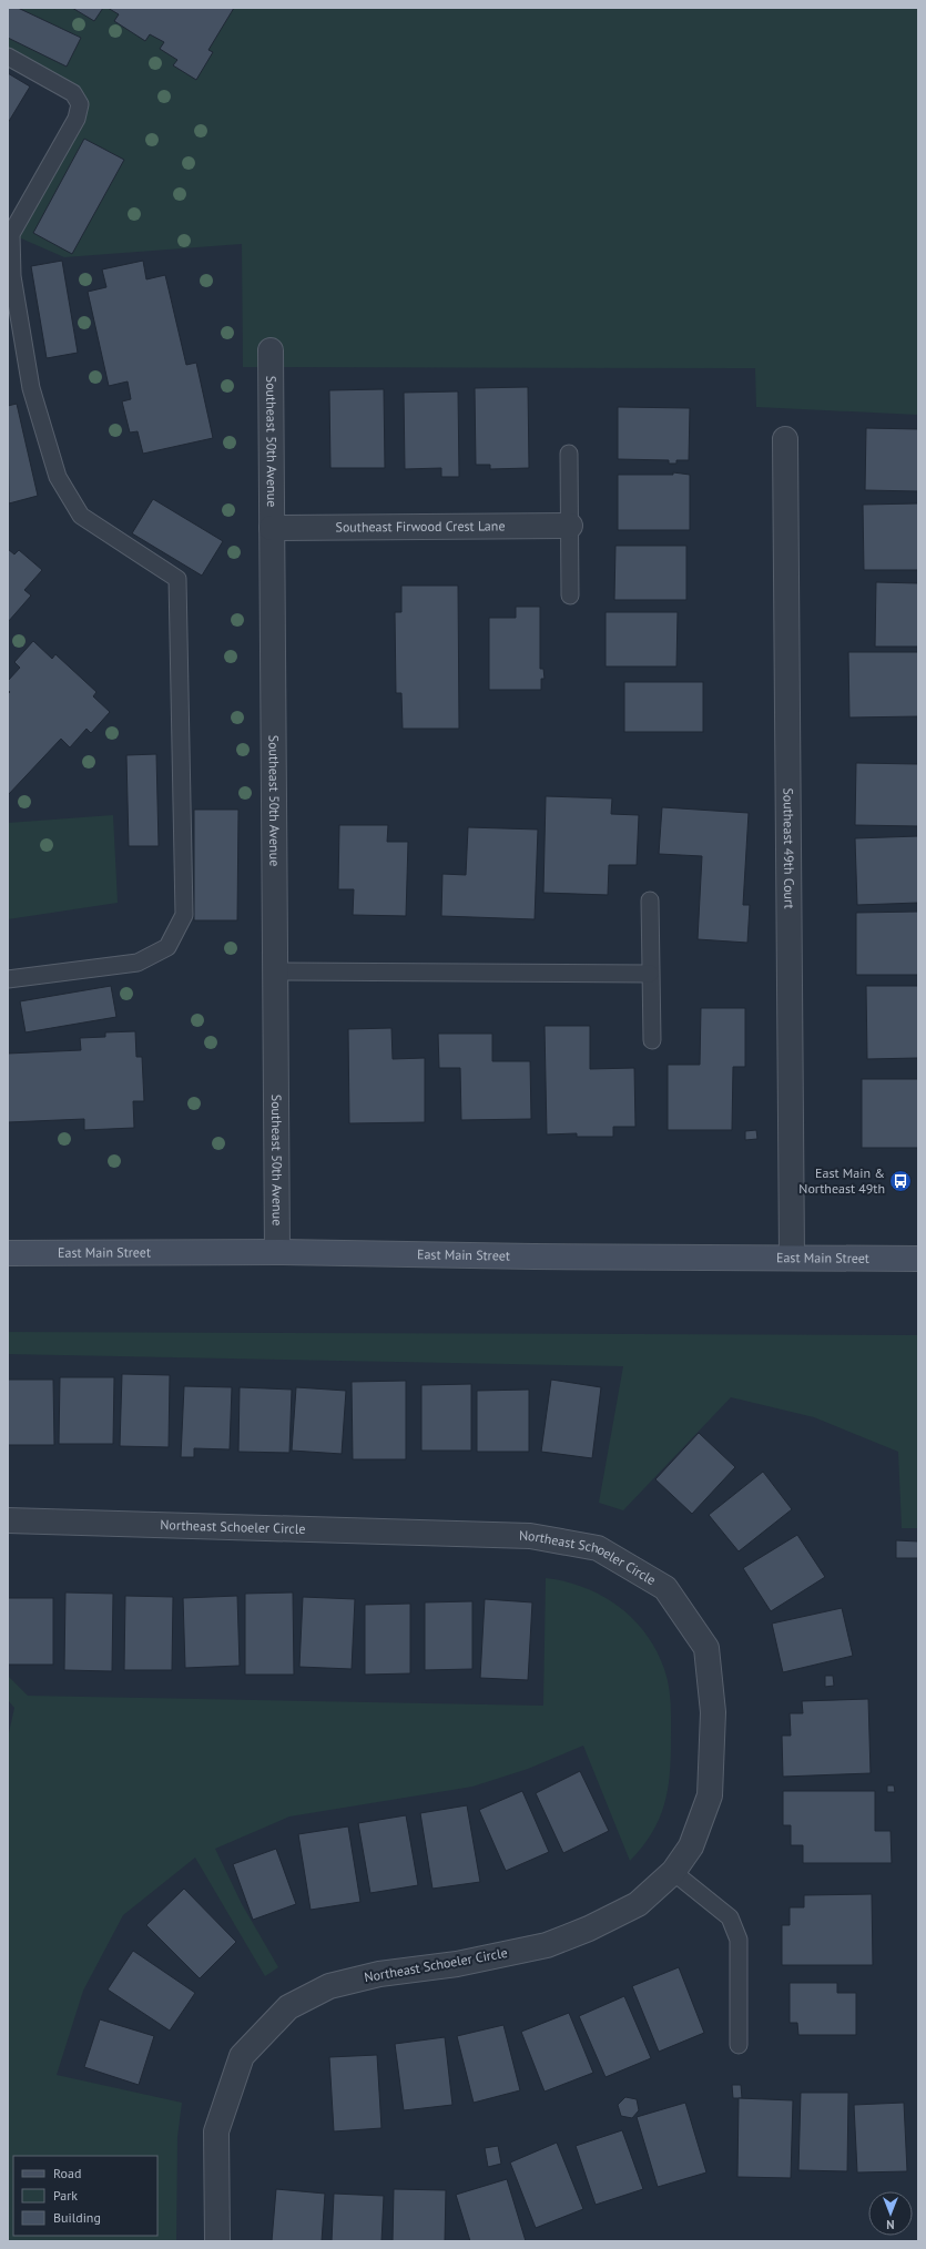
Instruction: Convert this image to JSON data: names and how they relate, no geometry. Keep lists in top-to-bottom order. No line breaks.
{"streets":{"main road":["East Main Street"],"street":["Southeast 50th Avenue","Southeast Firwood Crest Lane","Southeast 49th Court","Northeast Schoeler Circle"]},"crossings":[["Southeast 50th Avenue","Southeast Firwood Crest Lane"],["Southeast 50th Avenue","East Main Street"],["Southeast 49th Court","East Main Street"]],"places":{"bus stop":["East Main & Northeast 49th"]},"legend":["Road","Park","Building"],"north":"bottom"}
